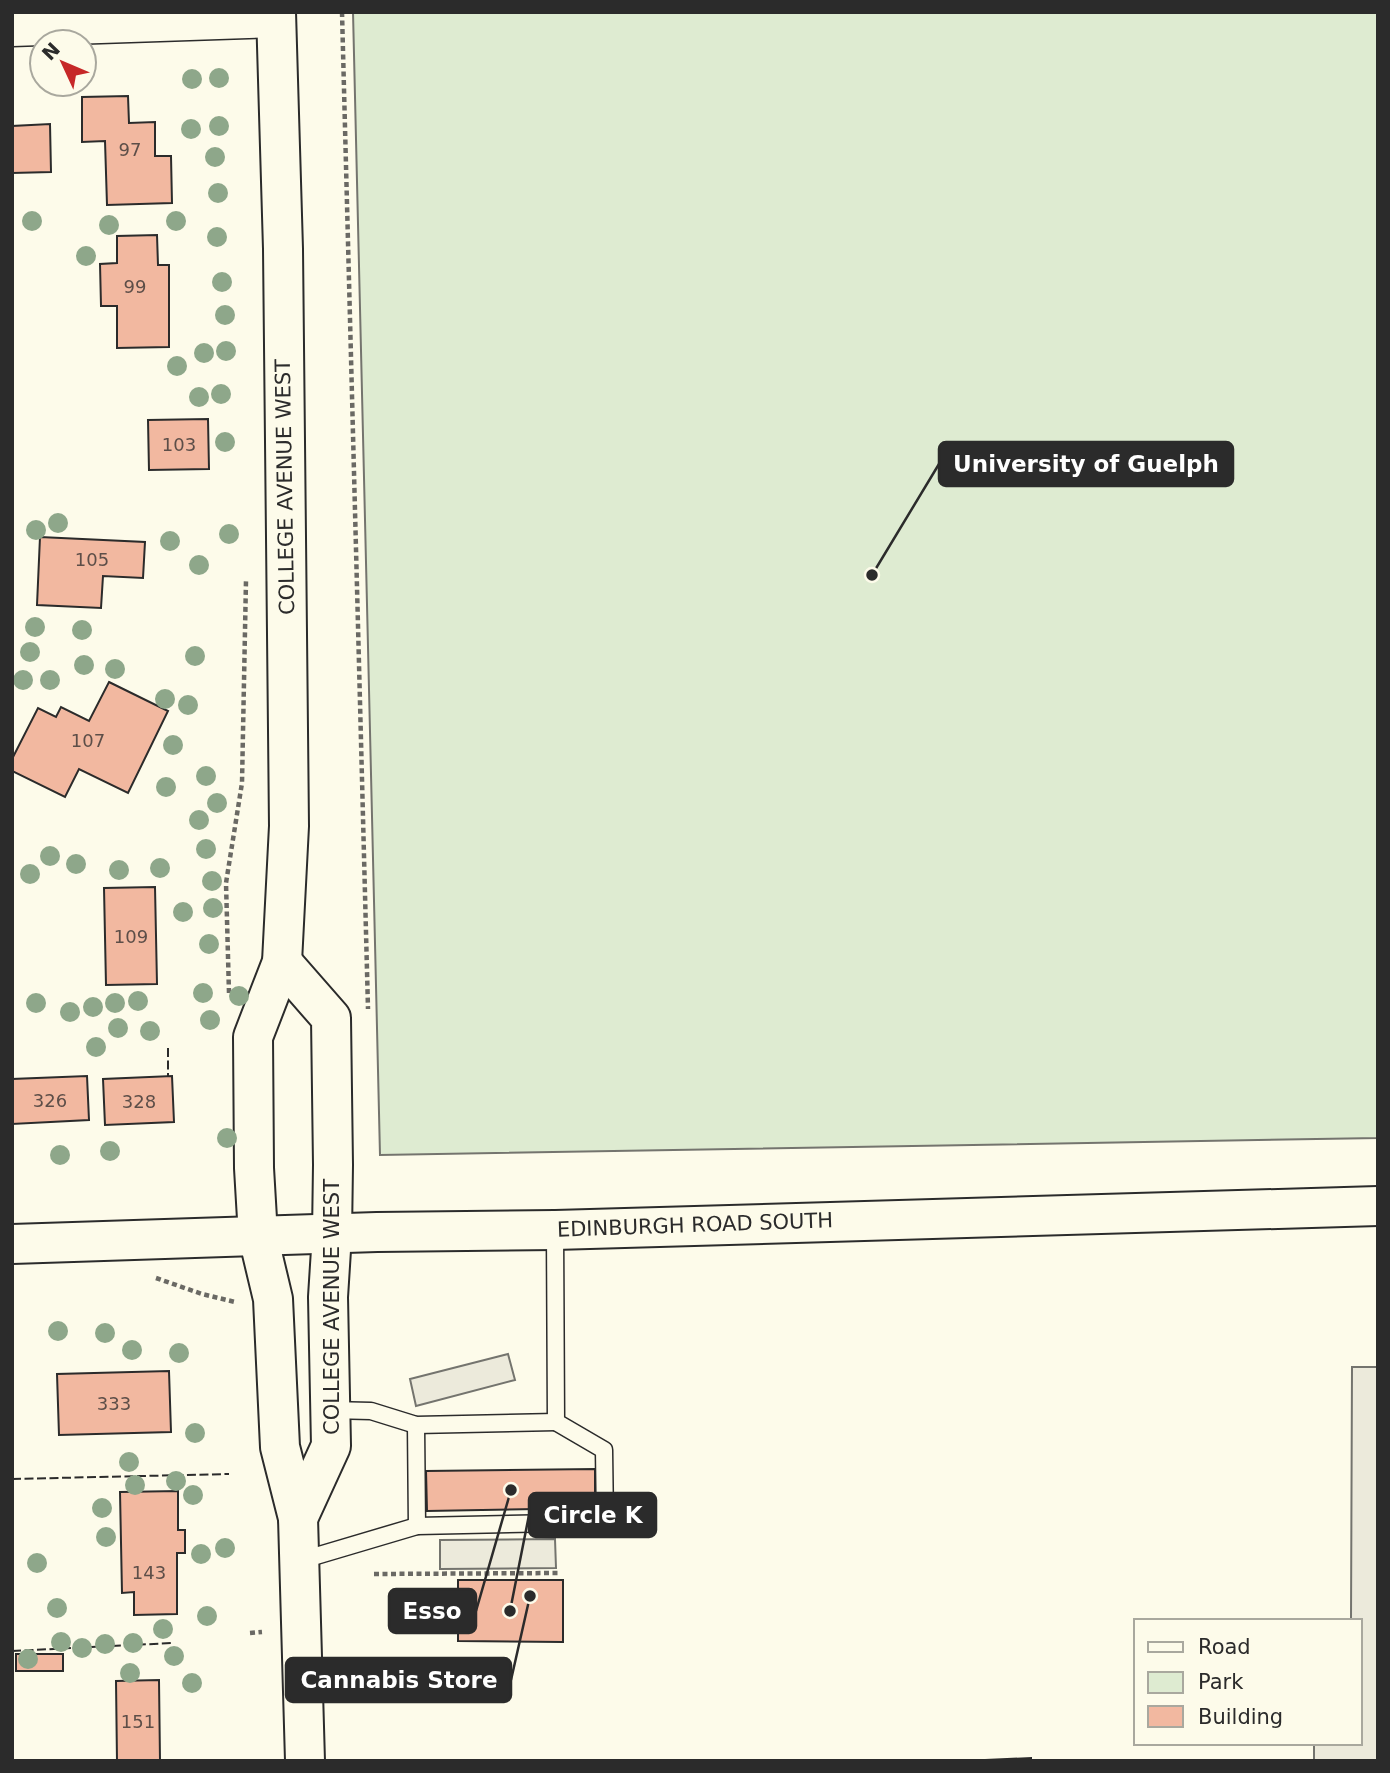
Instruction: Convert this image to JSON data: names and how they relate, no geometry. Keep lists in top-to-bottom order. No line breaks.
{"streets":{"main road":["COLLEGE AVENUE WEST","EDINBURGH ROAD SOUTH"]},"crossings":[["COLLEGE AVENUE WEST","EDINBURGH ROAD SOUTH"]],"places":["University of Guelph","Esso","Cannabis Store","Circle K"],"house_numbers":["97","99","103","105","107","109","326","328","333","143","151"],"legend":["Road","Park","Building"],"north":"top left"}
